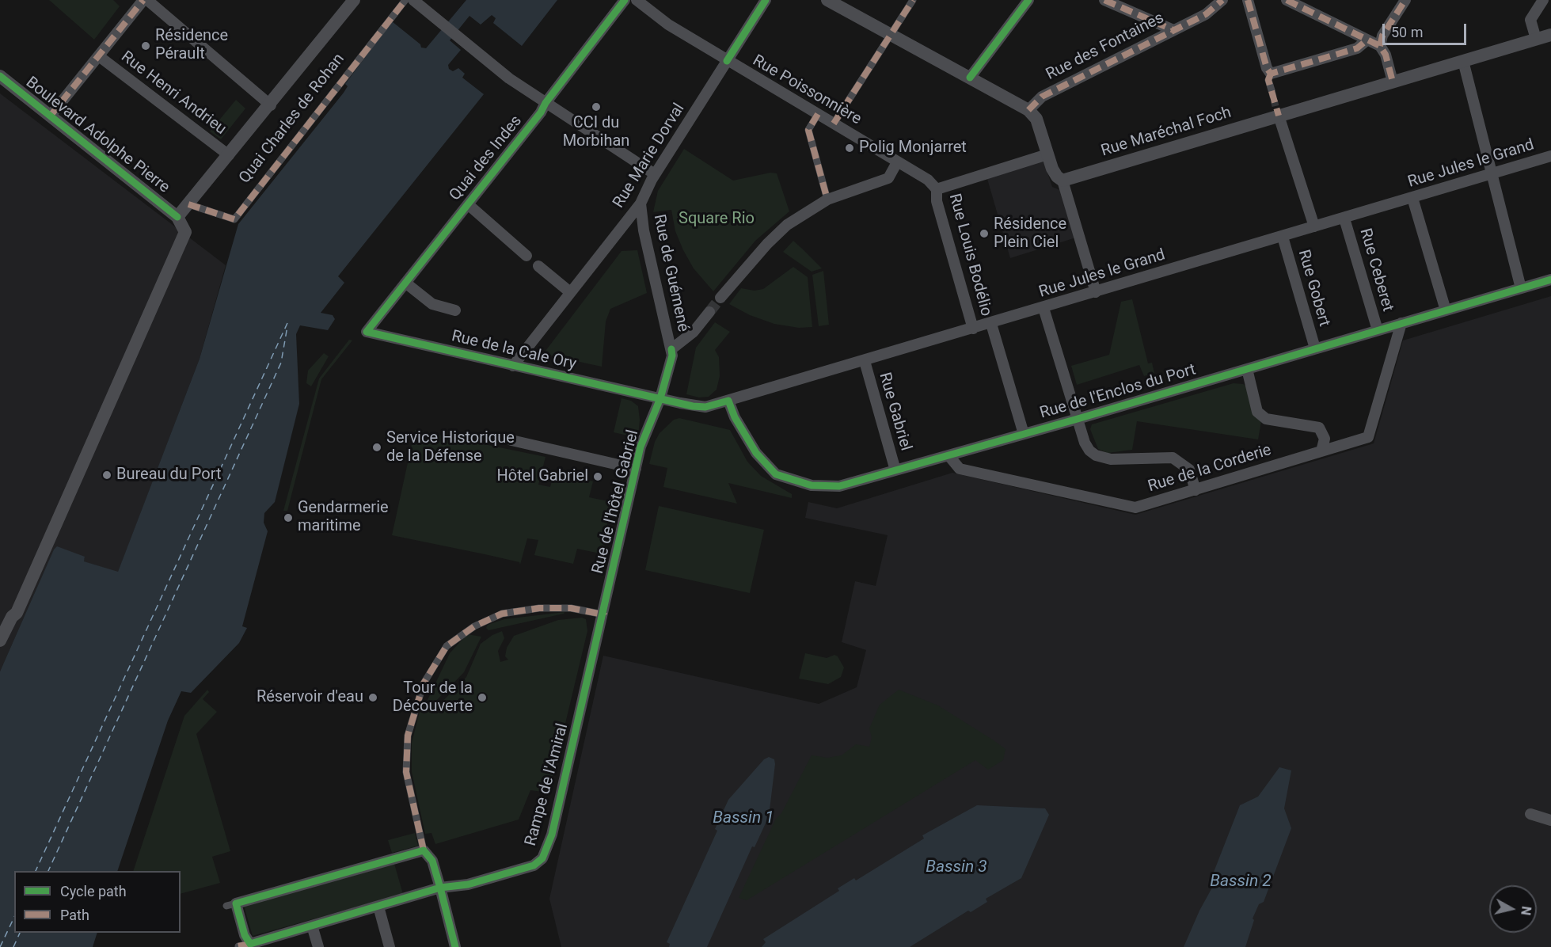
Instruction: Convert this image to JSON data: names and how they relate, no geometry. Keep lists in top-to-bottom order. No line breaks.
{"streets":{"street":["Rue des Fontaines","Rue Poissonnière","Rue Henri Andrieu","Quai Charles de Rohan","Rue Maréchal Foch","Boulevard Adolphe Pierre","Rue Marie Dorval","Quai des Indes","Rue Jules le Grand","Rue Louis Bodélio","Rue Ceberet","Rue de Guémené","Rue Gobert","Rue de la Cale Ory","Rue de l'Enclos du Port","Rue Gabriel","Rue de la Corderie","Rue de l'hôtel Gabriel","Rampe de l'Amiral"]},"crossings":[["Rue Poissonnière","Rue Marie Dorval"],["Rue Poissonnière","Rue Louis Bodélio"],["Rue Henri Andrieu","Quai Charles de Rohan"],["Quai Charles de Rohan","Boulevard Adolphe Pierre"],["Rue Marie Dorval","Rue de Guémené"],["Rue Marie Dorval","Rue de la Cale Ory"],["Quai des Indes","Rue de la Cale Ory"],["Rue Jules le Grand","Rue Louis Bodélio"],["Rue Jules le Grand","Rue Ceberet"],["Rue Jules le Grand","Rue Gobert"],["Rue Jules le Grand","Rue de la Cale Ory"],["Rue Jules le Grand","Rue de l'Enclos du Port"],["Rue Jules le Grand","Rue Gabriel"],["Rue Jules le Grand","Rue de l'hôtel Gabriel"],["Rue Ceberet","Rue de l'Enclos du Port"],["Rue de Guémené","Rue de l'hôtel Gabriel"],["Rue Gobert","Rue de l'Enclos du Port"],["Rue de la Cale Ory","Rue de l'hôtel Gabriel"],["Rue de l'Enclos du Port","Rue Gabriel"],["Rue de l'Enclos du Port","Rue de la Corderie"],["Rue de l'hôtel Gabriel","Rampe de l'Amiral"]],"water":["Bassin 1","Bassin 3","Bassin 2"],"parks":["Square Rio"],"places":["Résidence Pérault","CCI du Morbihan","Polig Monjarret","Résidence Plein Ciel","Service Historique de la Défense","Bureau du Port","Hôtel Gabriel","Gendarmerie maritime","Réservoir d'eau","Tour de la Découverte"],"legend":["Cycle path","Path"],"scale_bar":"50 m","north":"right"}
